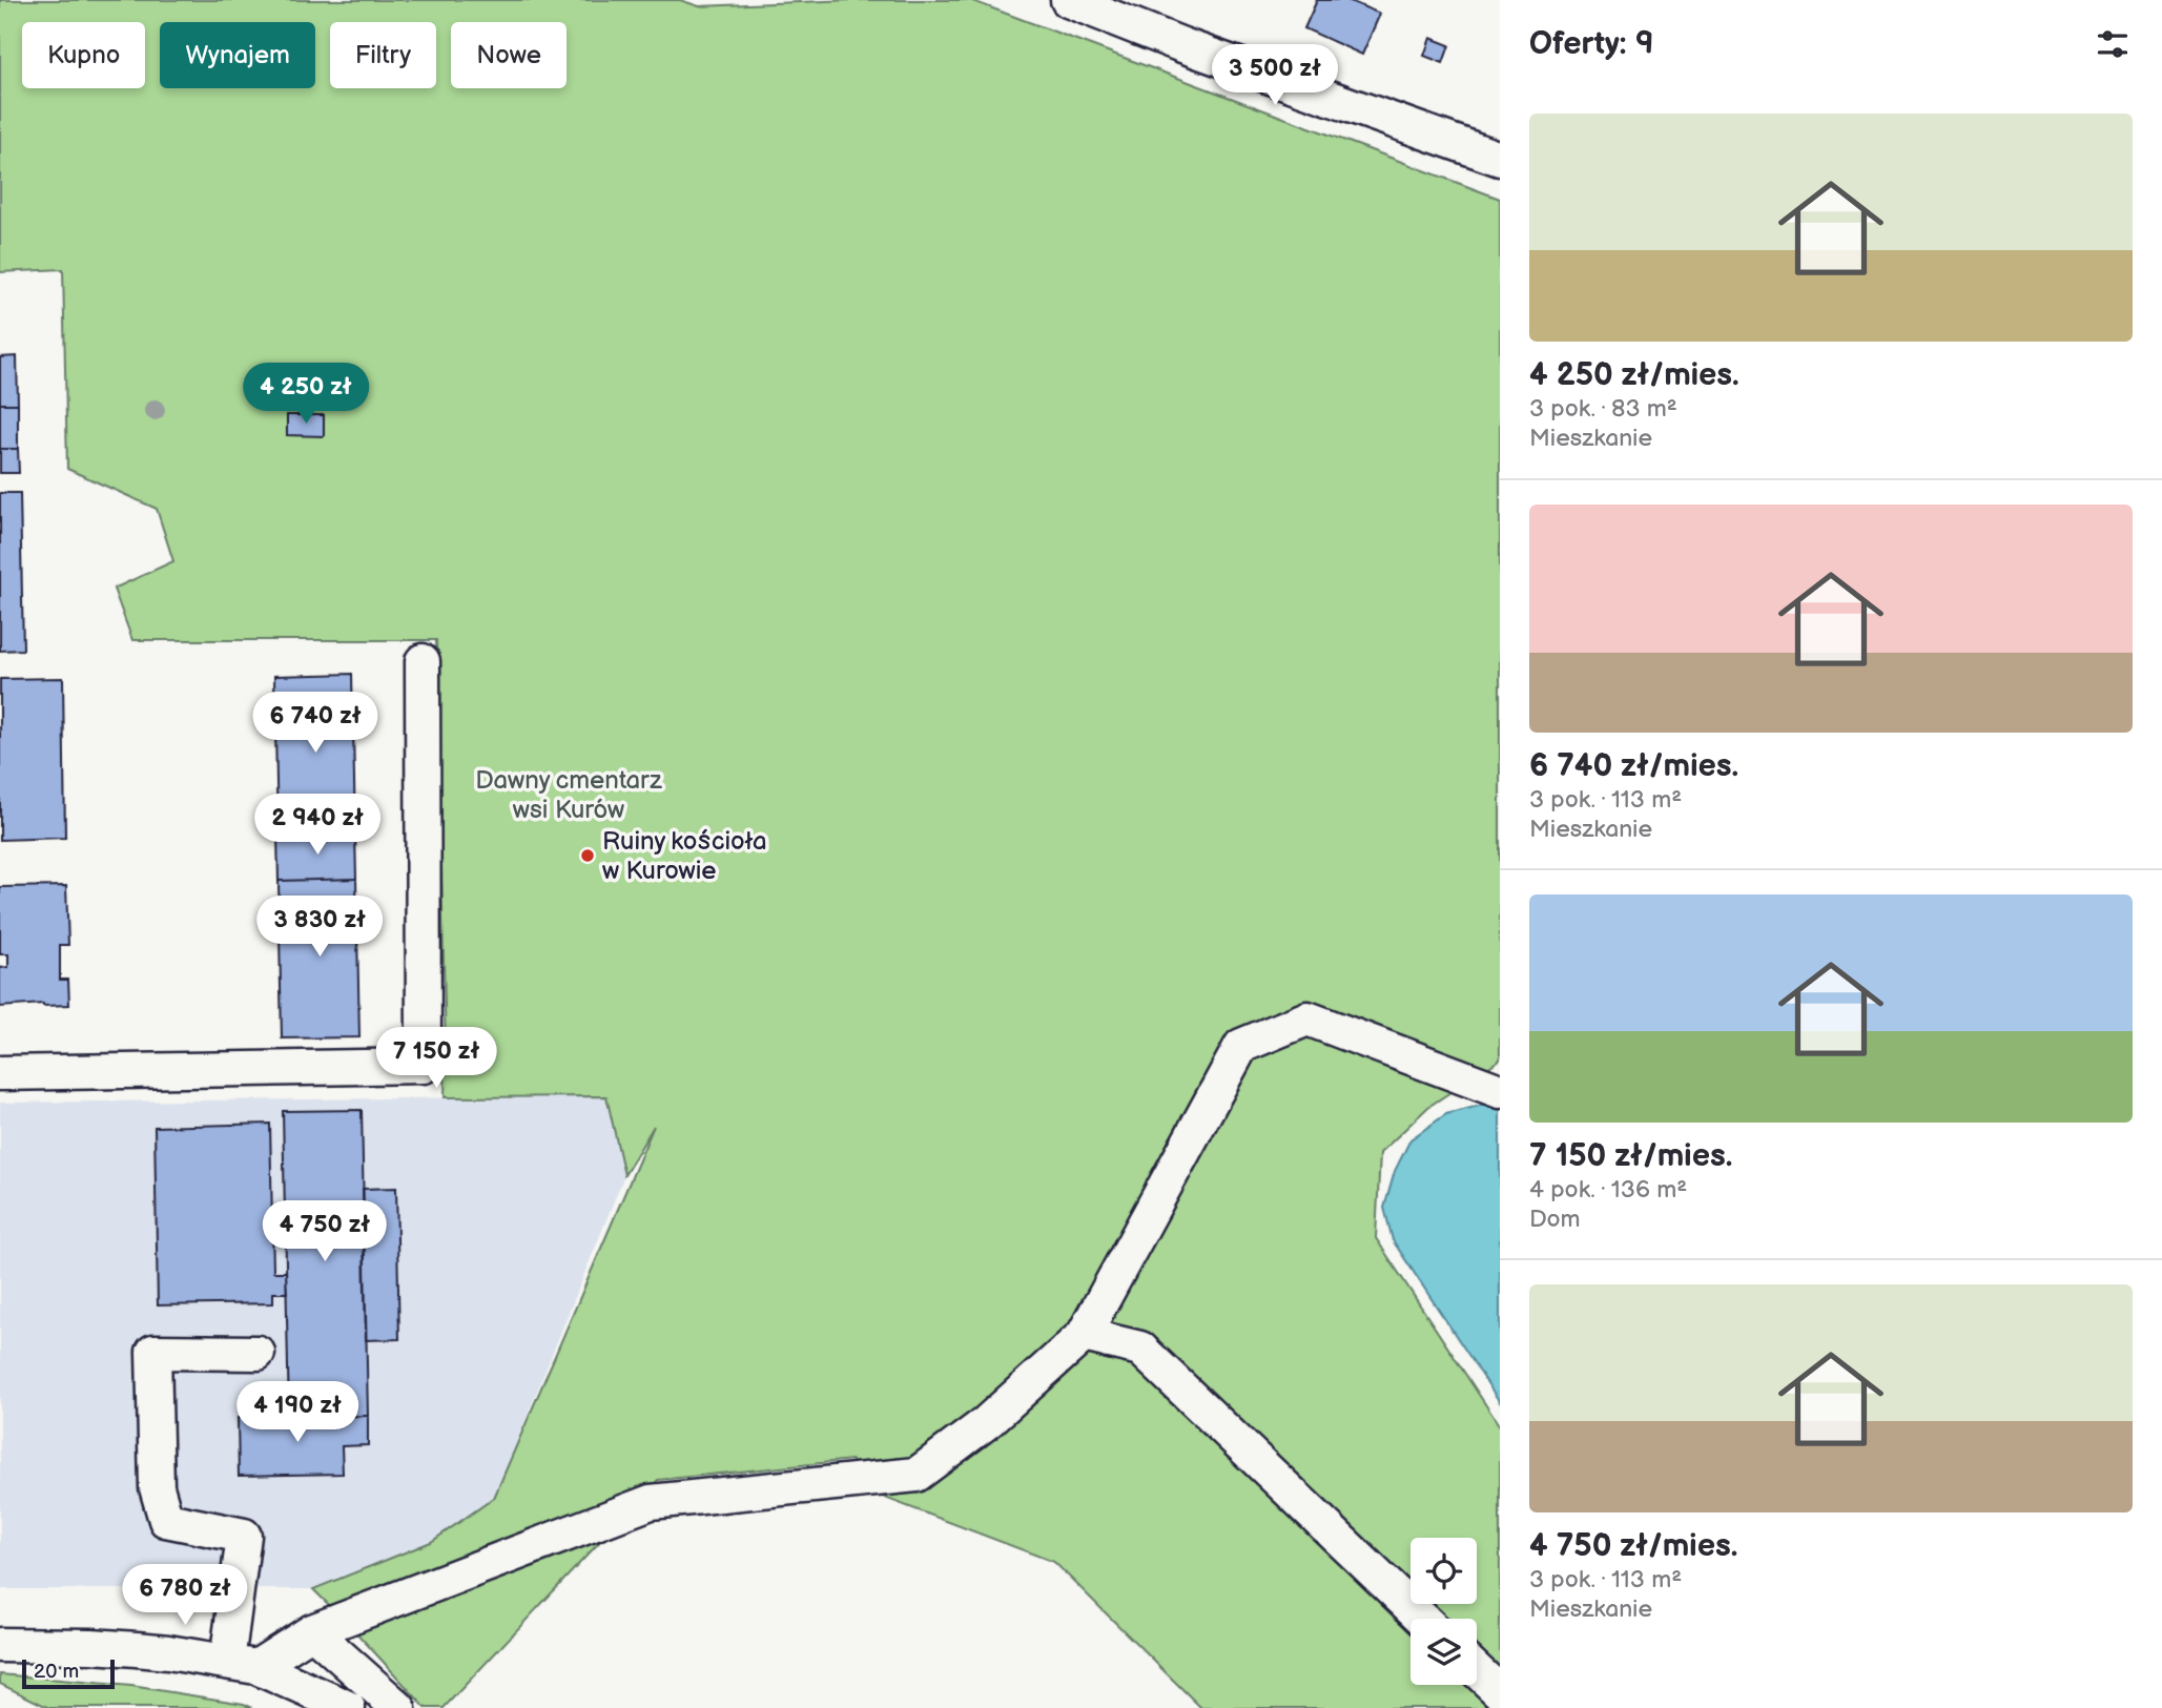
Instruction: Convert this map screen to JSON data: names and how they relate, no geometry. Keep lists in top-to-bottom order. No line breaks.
{"parks":["Dawny cmentarz wsi Kurów"],"places":["Ruiny kościoła w Kurowie"],"scale_bar":"20 m","page":{"heading":"Oferty: 9","chip":["Kupno","Wynajem","Filtry","Nowe"],"price":["3 500 zł","4 250 zł","6 740 zł","2 940 zł","3 830 zł","7 150 zł","4 750 zł","4 190 zł","6 780 zł"],"list":[{"name":"4 250 zł/mies.","note":"3 pok. · 83 m² · Mieszkanie"},{"name":"6 740 zł/mies.","note":"3 pok. · 113 m² · Mieszkanie"},{"name":"7 150 zł/mies.","note":"4 pok. · 136 m² · Dom"},{"name":"4 750 zł/mies.","note":"3 pok. · 113 m² · Mieszkanie"}],"scale":"20 m"}}
